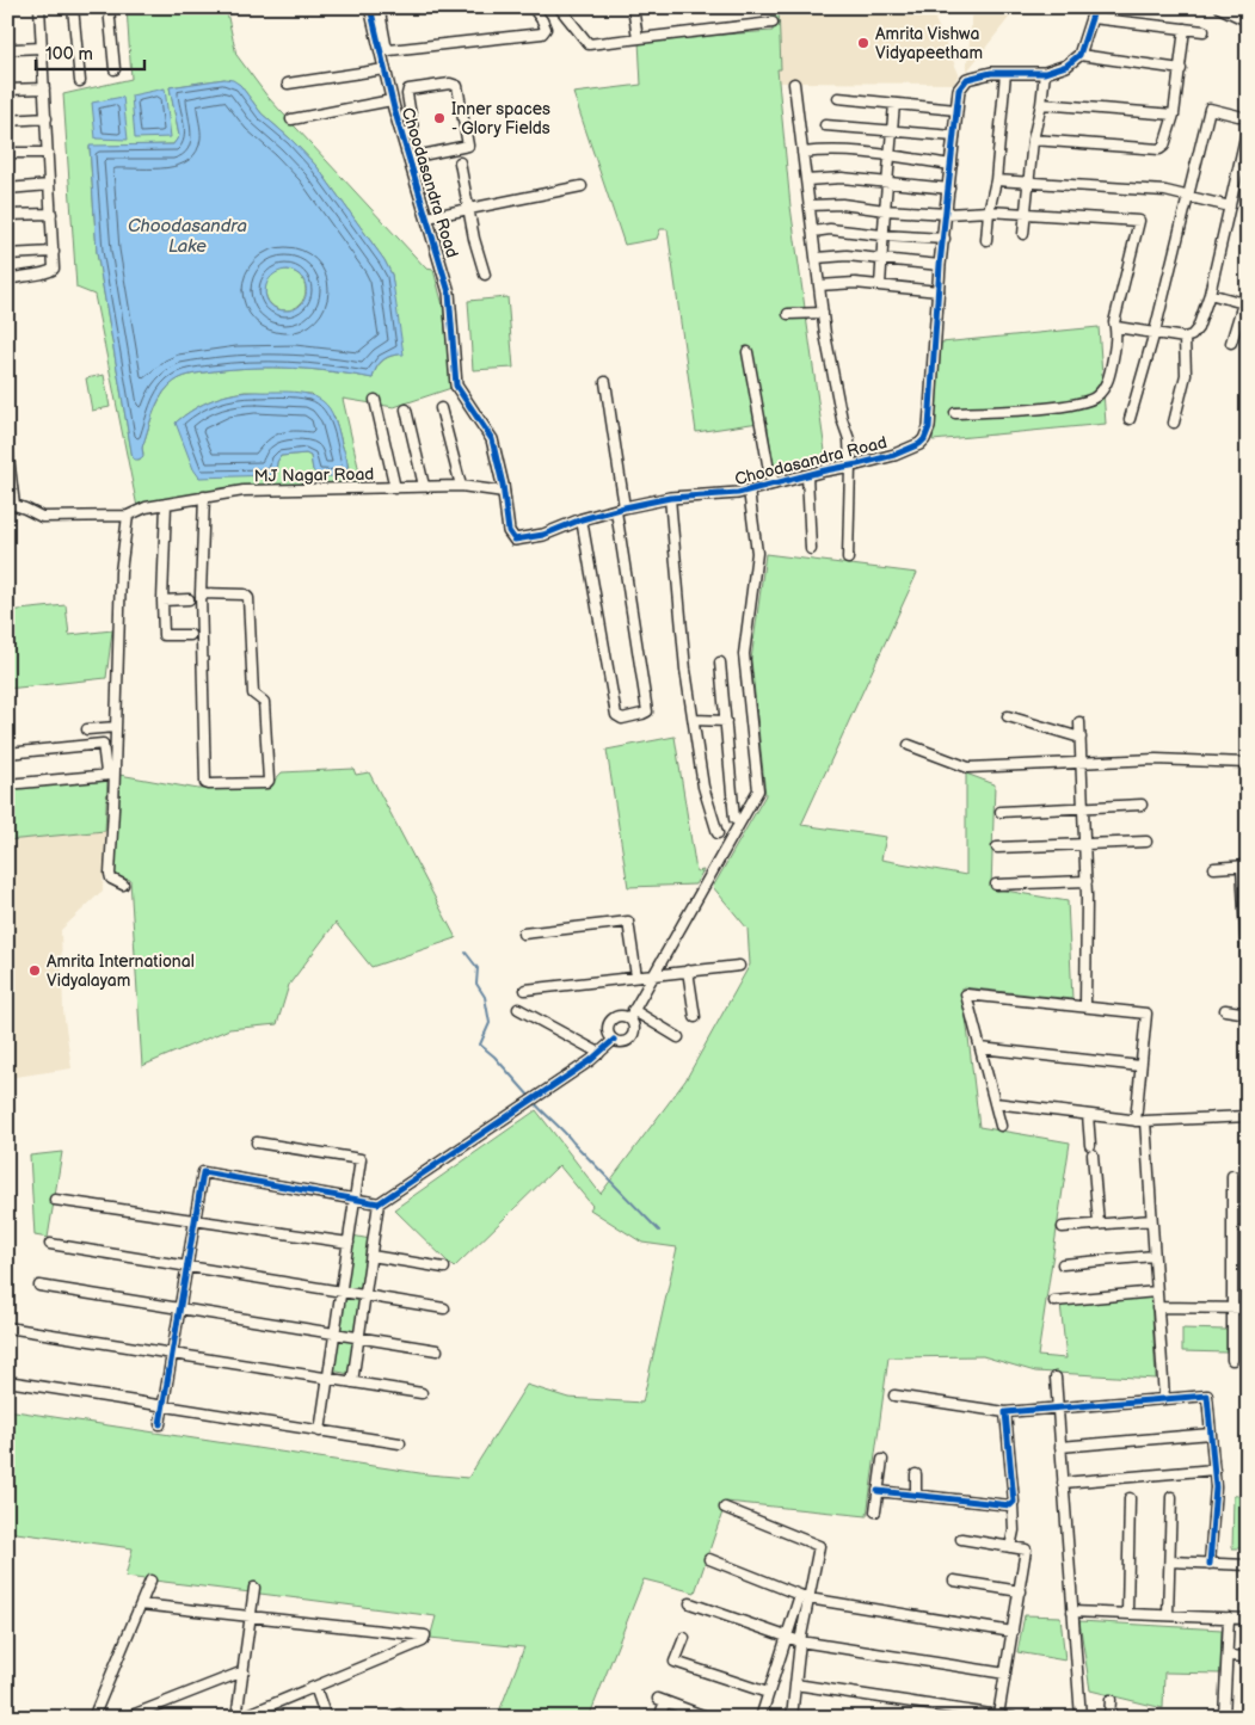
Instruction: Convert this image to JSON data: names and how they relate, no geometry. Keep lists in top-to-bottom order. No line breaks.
{"streets":{"street":["Choodasandra Road","MJ Nagar Road"]},"crossings":[["Choodasandra Road","MJ Nagar Road"]],"water":["Choodasandra Lake"],"places":["Amrita Vishwa Vidyapeetham","Inner spaces - Glory Fields","Amrita International Vidyalayam"],"scale_bar":"100 m"}
